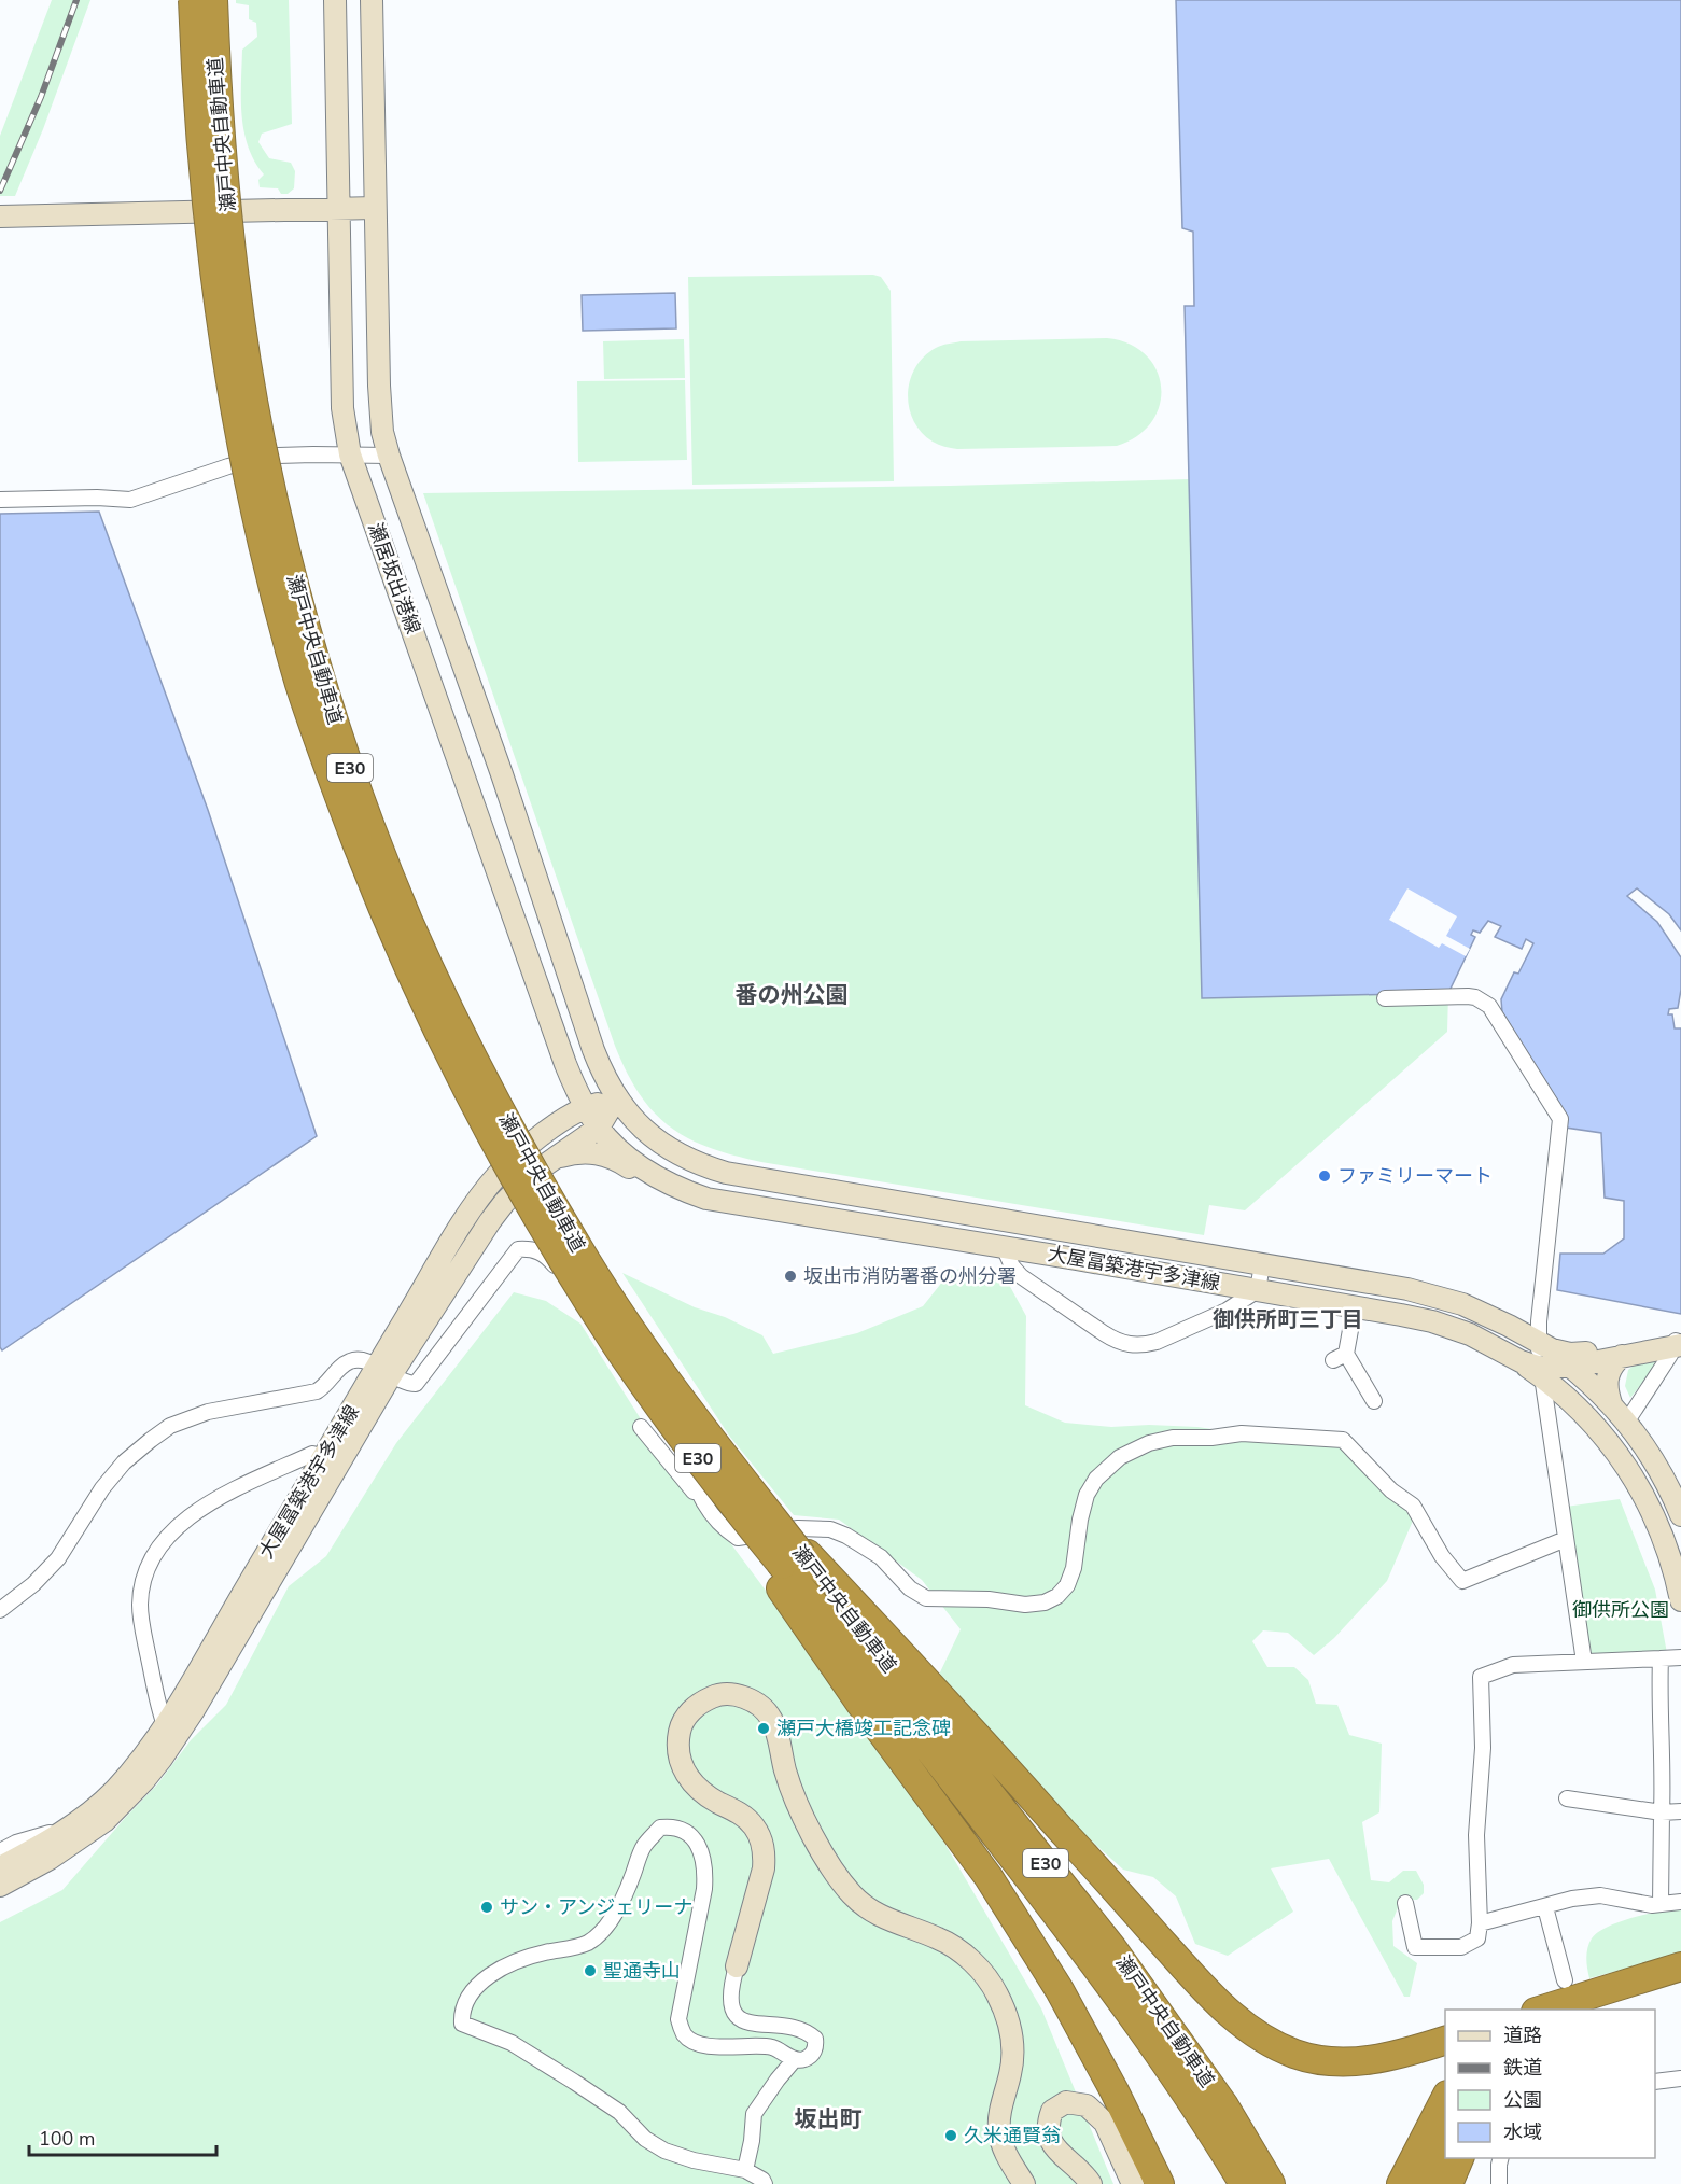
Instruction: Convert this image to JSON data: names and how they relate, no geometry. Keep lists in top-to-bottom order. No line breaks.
{"streets":{"highway":["瀬戸中央自動車道","E30"],"main road":["瀬居坂出港線","大屋冨築港宇多津線"]},"crossings":[["瀬居坂出港線","大屋冨築港宇多津線"]],"districts":["番の州公園","御供所町三丁目","坂出町"],"parks":["御供所公園"],"places":["ファミリーマート","坂出市消防署番の州分署","瀬戸大橋竣工記念碑","サン・アンジェリーナ","聖通寺山","久米通賢翁"],"legend":["道路","鉄道","公園","水域"],"scale_bar":"100 m"}
